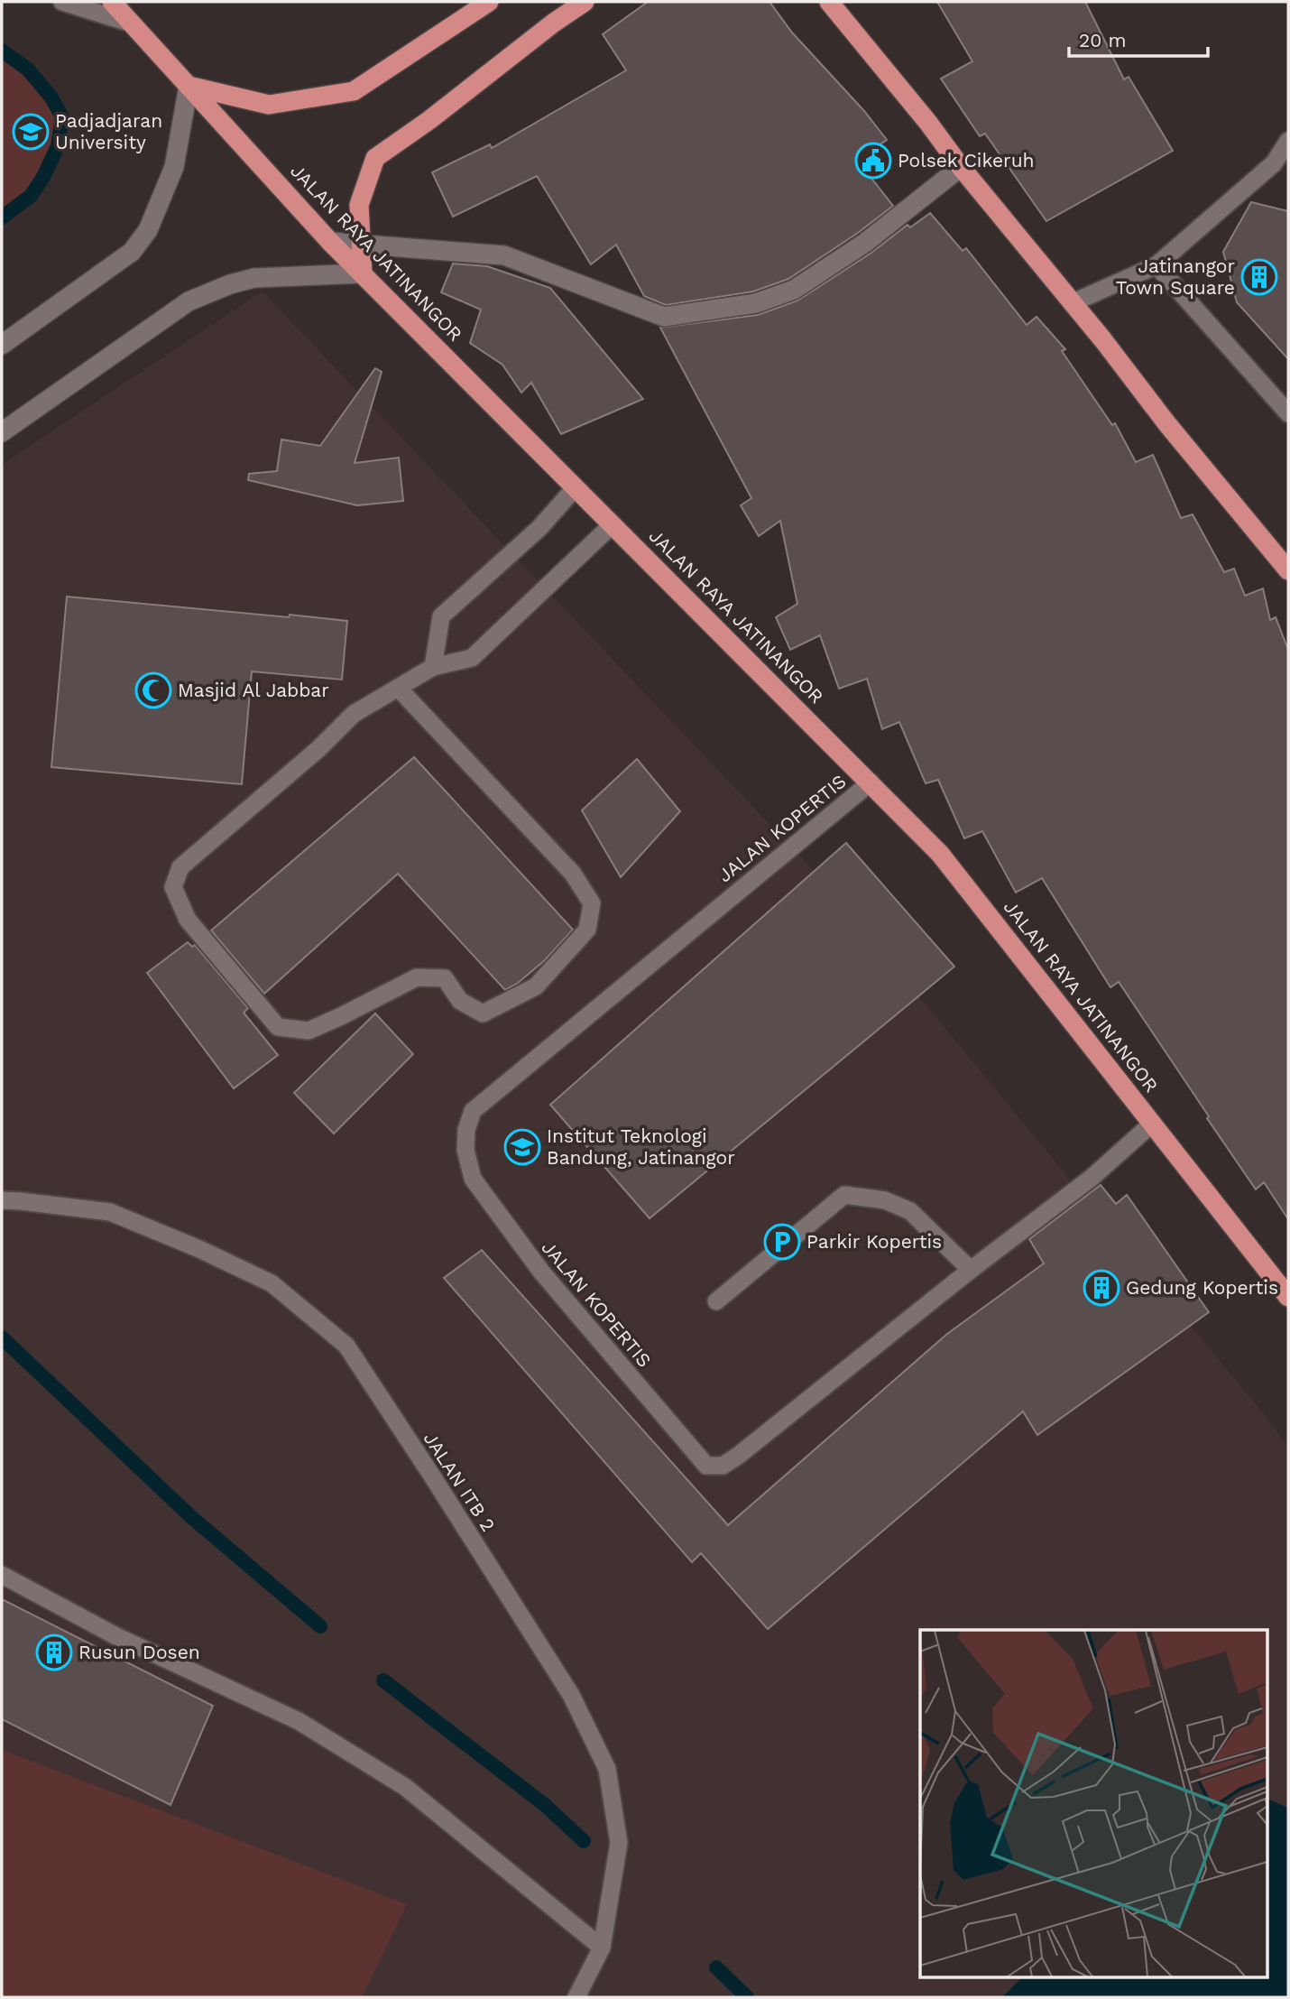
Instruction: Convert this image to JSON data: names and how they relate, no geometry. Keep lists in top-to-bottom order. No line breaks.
{"streets":{"highway":["JALAN RAYA JATINANGOR"],"lane":["JALAN KOPERTIS","JALAN ITB 2"]},"crossings":[["JALAN RAYA JATINANGOR","JALAN KOPERTIS"]],"places":{"school or university":["Padjadjaran University","Institut Teknologi Bandung, Jatinangor"],"public building":["Polsek Cikeruh"],"building":["Jatinangor Town Square","Gedung Kopertis","Rusun Dosen"],"mosque":["Masjid Al Jabbar"],"parking":["Parkir Kopertis"]},"scale_bar":"20 m"}
